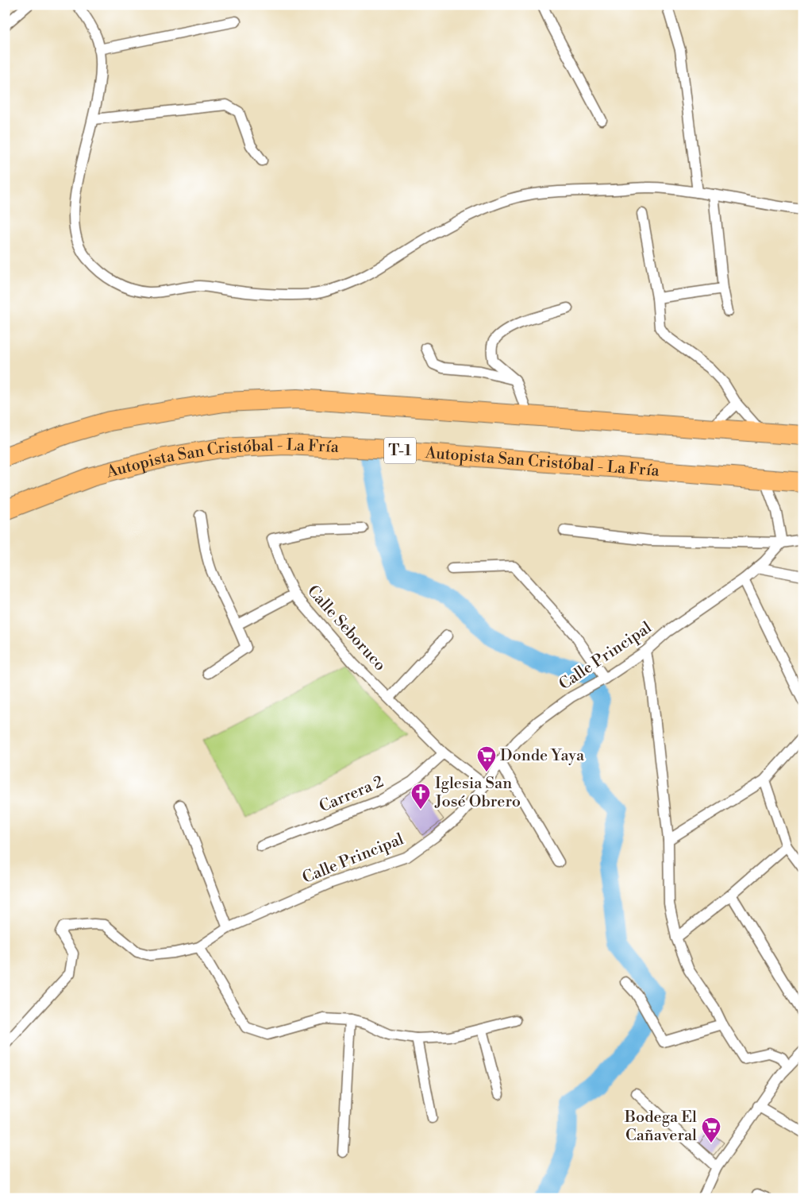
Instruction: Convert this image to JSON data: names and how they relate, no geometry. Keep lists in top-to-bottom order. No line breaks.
{"streets":{"highway":["T-1","Autopista San Cristóbal - La Fría"],"street":["Calle Seboruco","Calle Principal","Carrera 2"]},"crossings":[["Calle Seboruco","Calle Principal"],["Calle Seboruco","Carrera 2"]],"places":{"supermarket":["Donde Yaya","Bodega El Cañaveral"],"church":["Iglesia San José Obrero"]}}
